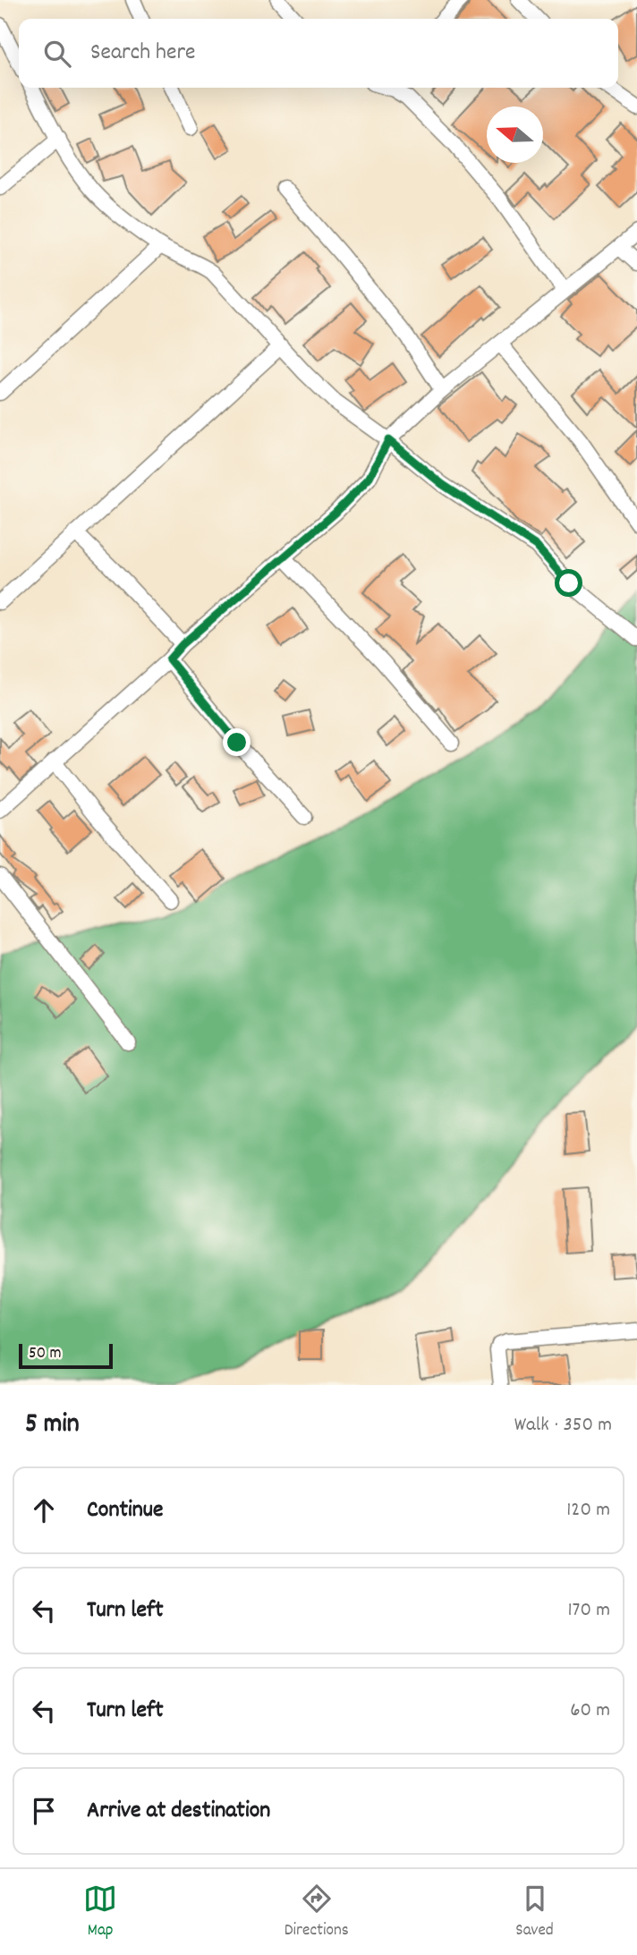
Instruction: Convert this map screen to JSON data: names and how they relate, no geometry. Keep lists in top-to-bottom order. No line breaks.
{"scale_bar":"50 m","north":"left","page":{"search":"Search here","scale":"50 m","heading":["5 min","Walk · 350 m"],"list":[["Continue","120 m"],["Turn left","170 m"],["Turn left","60 m"],"Arrive at destination"],"nav":["Map","Directions","Saved"]}}
